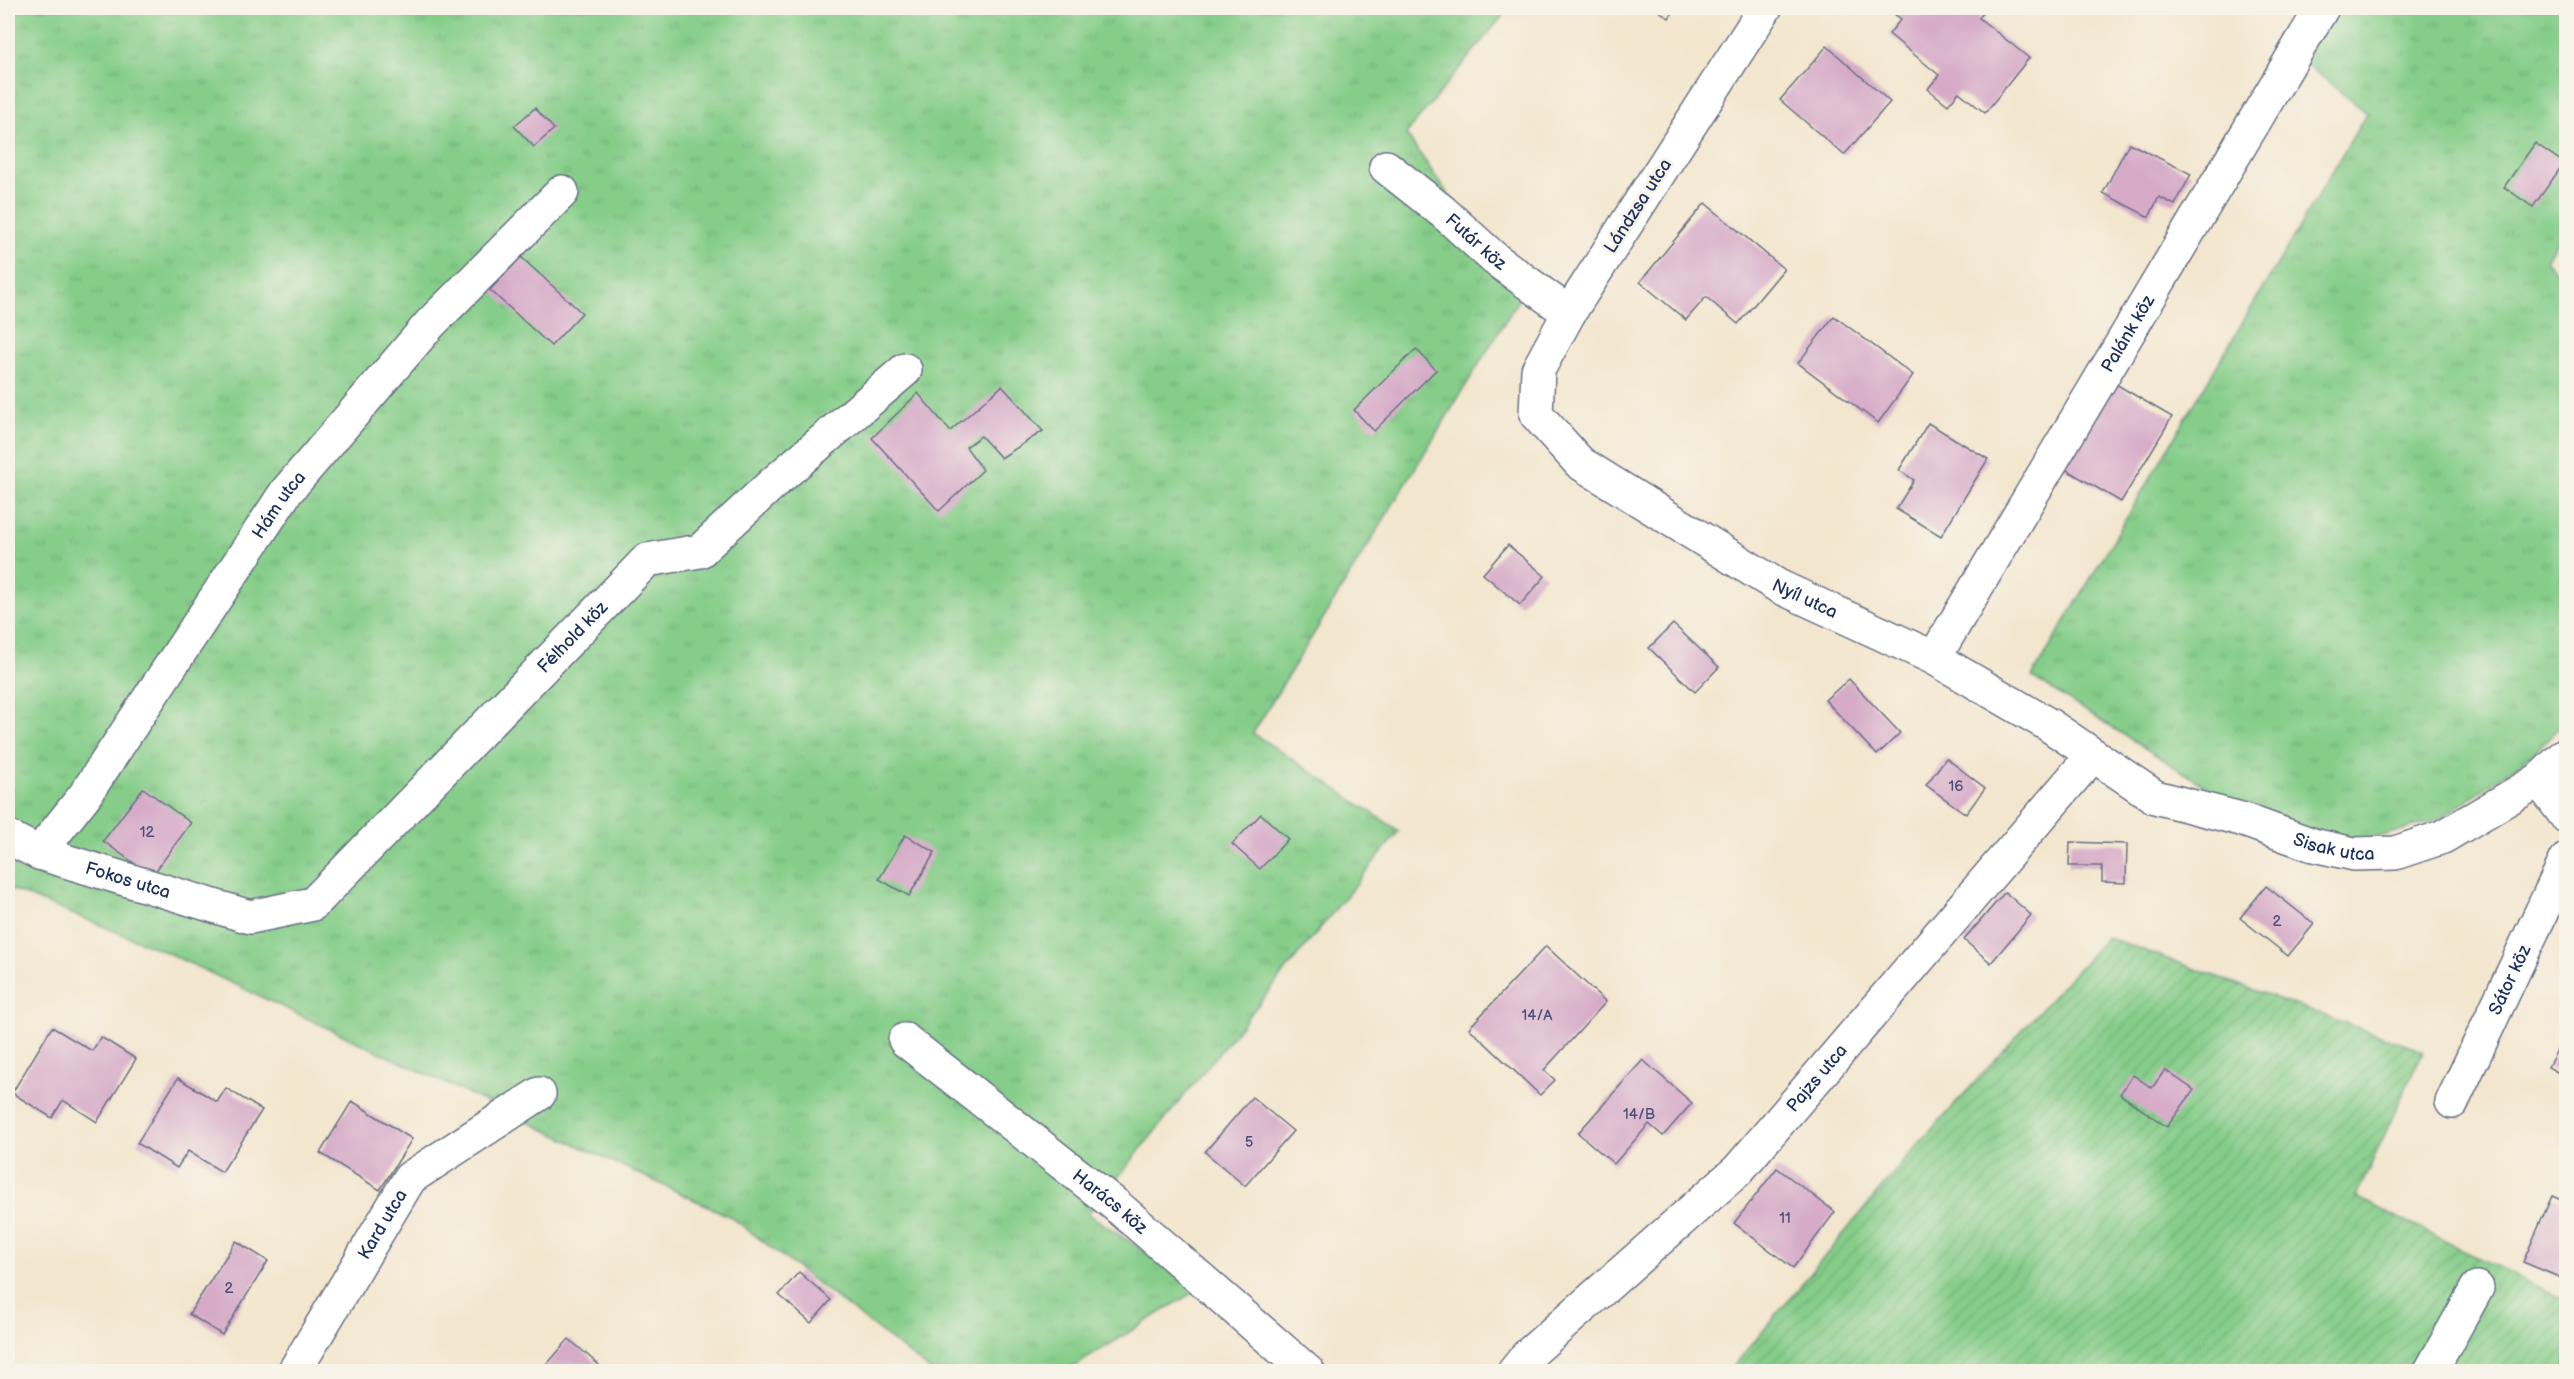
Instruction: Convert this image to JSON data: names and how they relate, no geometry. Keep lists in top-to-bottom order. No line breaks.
{"streets":{"street":["Lándzsa utca","Futár köz","Palánk köz","Hám utca","Nyíl utca","Félhold köz","Sisak utca","Fokos utca","Sátor köz","Pajzs utca","Harács köz","Kard utca"]},"crossings":[["Lándzsa utca","Futár köz"],["Lándzsa utca","Nyíl utca"],["Palánk köz","Nyíl utca"],["Hám utca","Fokos utca"],["Nyíl utca","Sisak utca"],["Nyíl utca","Pajzs utca"],["Félhold köz","Fokos utca"],["Sisak utca","Pajzs utca"]],"house_numbers":["16","12","2","14/A","14/B","5","11","2"]}
